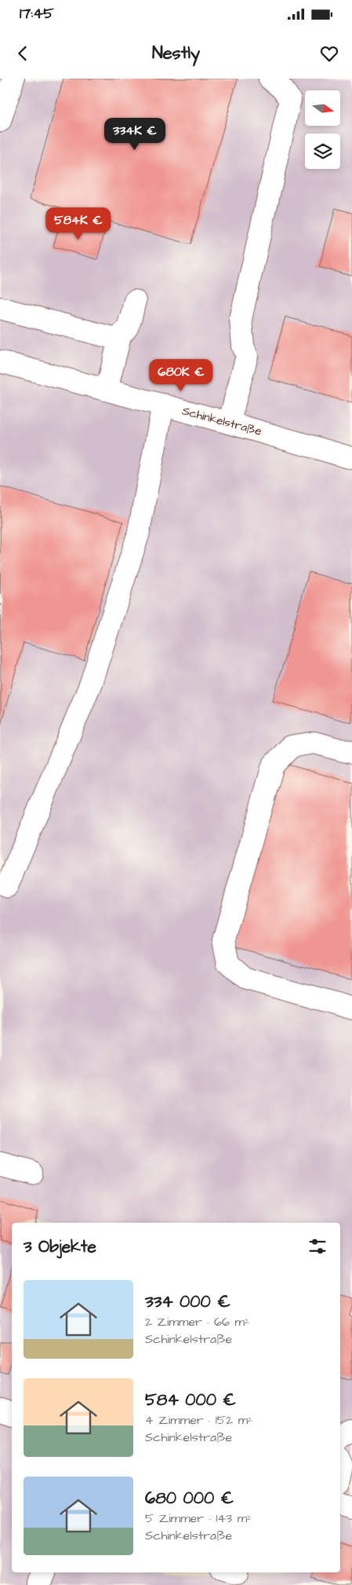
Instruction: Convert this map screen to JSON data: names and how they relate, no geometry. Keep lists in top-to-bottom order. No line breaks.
{"streets":{"street":["Schinkelstraße"]},"north":"right","page":{"status":"17:45","header":"Nestly","price":["334K €","584K €","680K €"],"heading":"3 Objekte","list":[{"name":"334 000 €","note":"2 Zimmer · 66 m² · Schinkelstraße"},{"name":"584 000 €","note":"4 Zimmer · 152 m² · Schinkelstraße"},{"name":"680 000 €","note":"5 Zimmer · 143 m² · Schinkelstraße"}]}}
